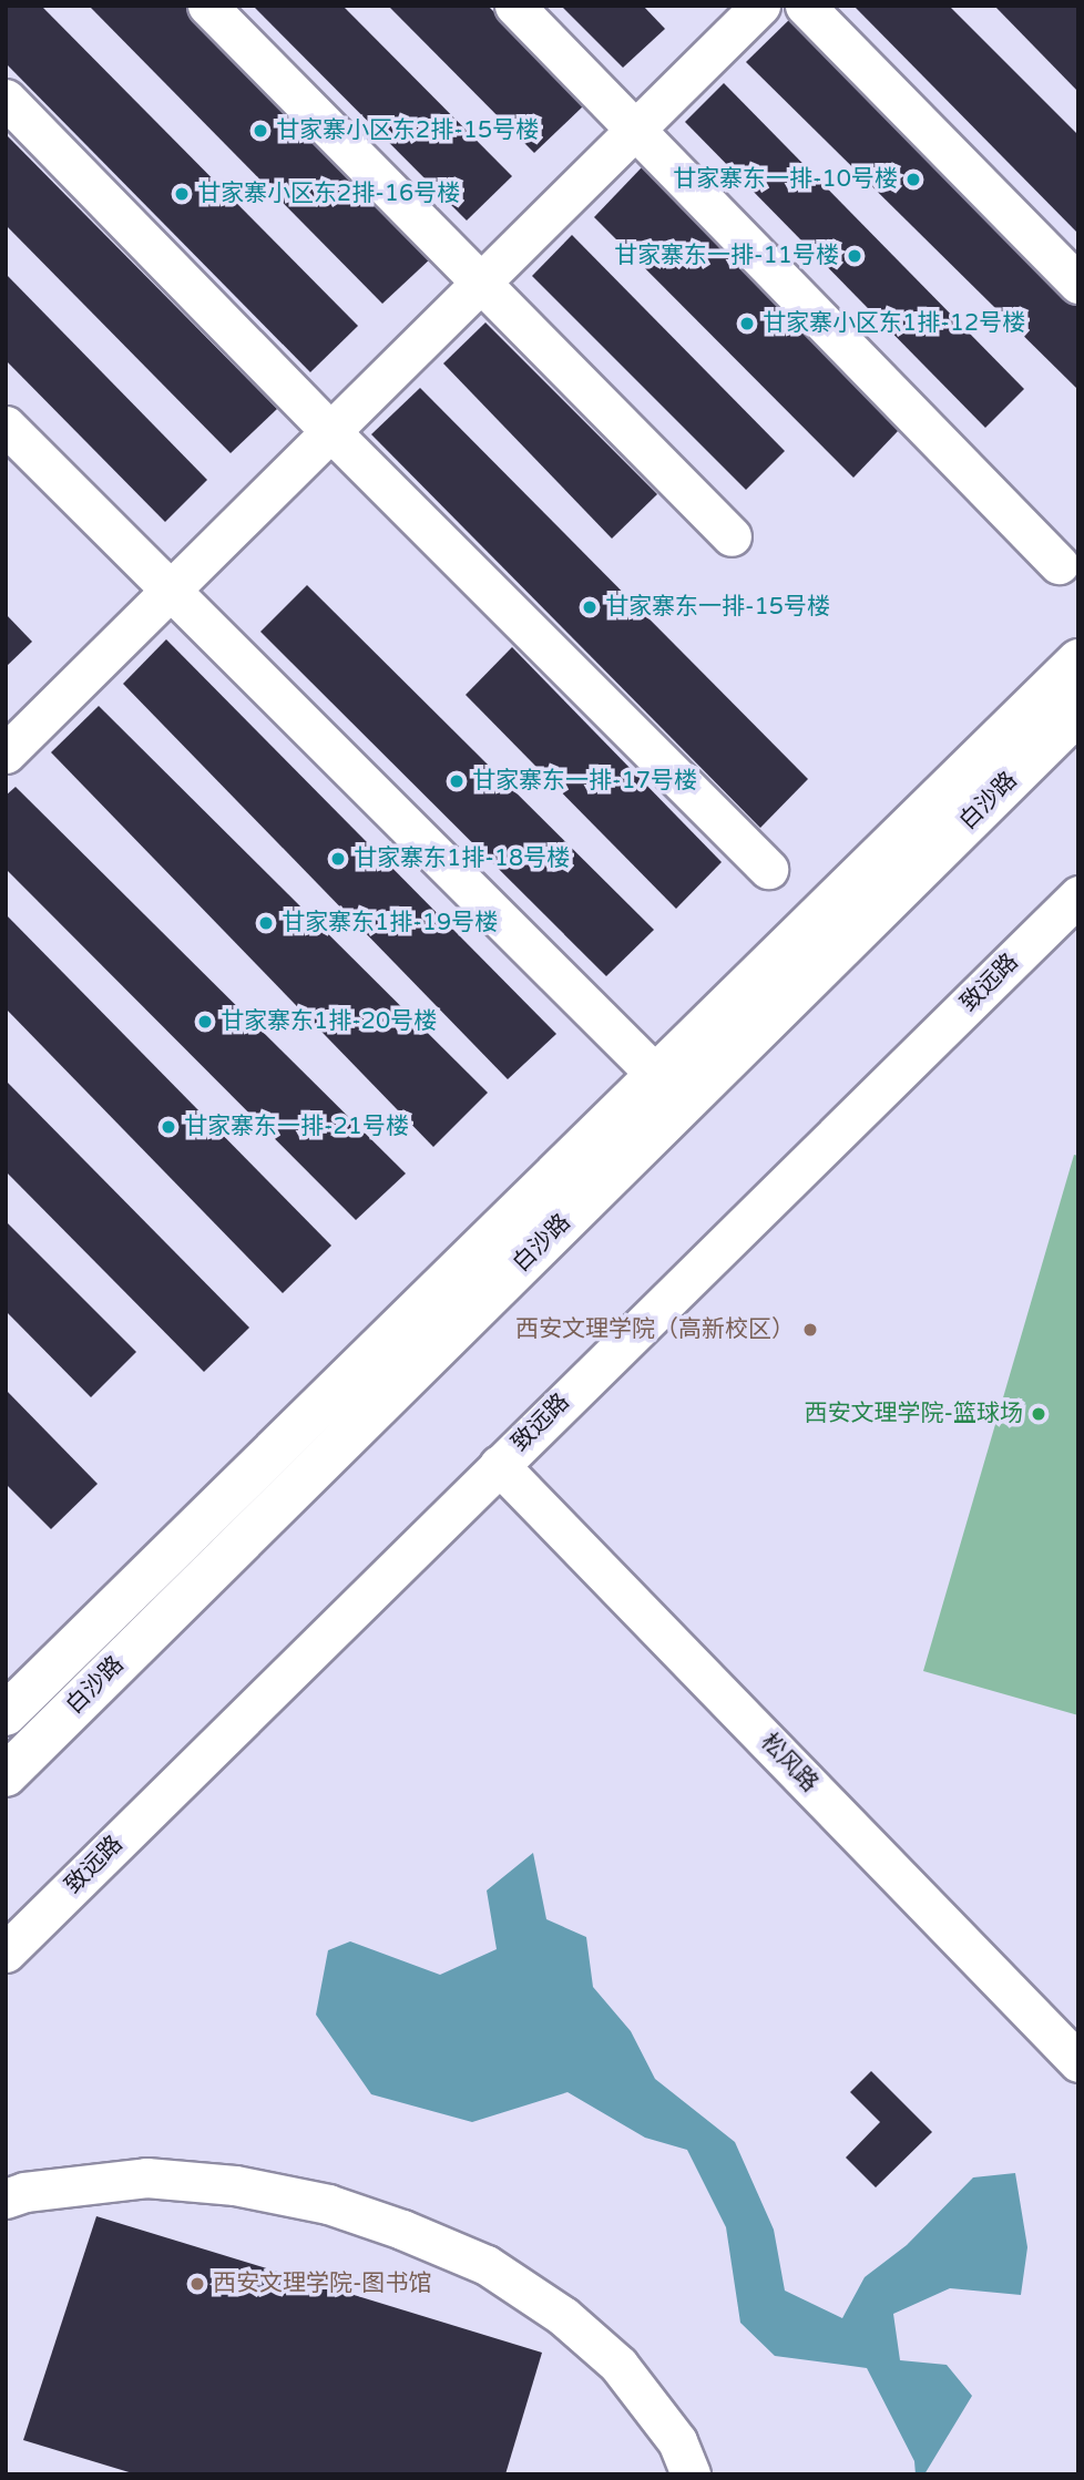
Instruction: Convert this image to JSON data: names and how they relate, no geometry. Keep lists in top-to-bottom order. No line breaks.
{"streets":{"street":["白沙路","致远路","松风路"]},"crossings":[["致远路","松风路"]],"places":["甘家寨小区东2排-15号楼","甘家寨东一排-10号楼","甘家寨小区东2排-16号楼","甘家寨东一排-11号楼","甘家寨小区东1排-12号楼","甘家寨东一排-15号楼","甘家寨东一排-17号楼","甘家寨东1排-18号楼","甘家寨东1排-19号楼","甘家寨东1排-20号楼","甘家寨东一排-21号楼","西安文理学院（高新校区）","西安文理学院-篮球场","西安文理学院-图书馆"]}
